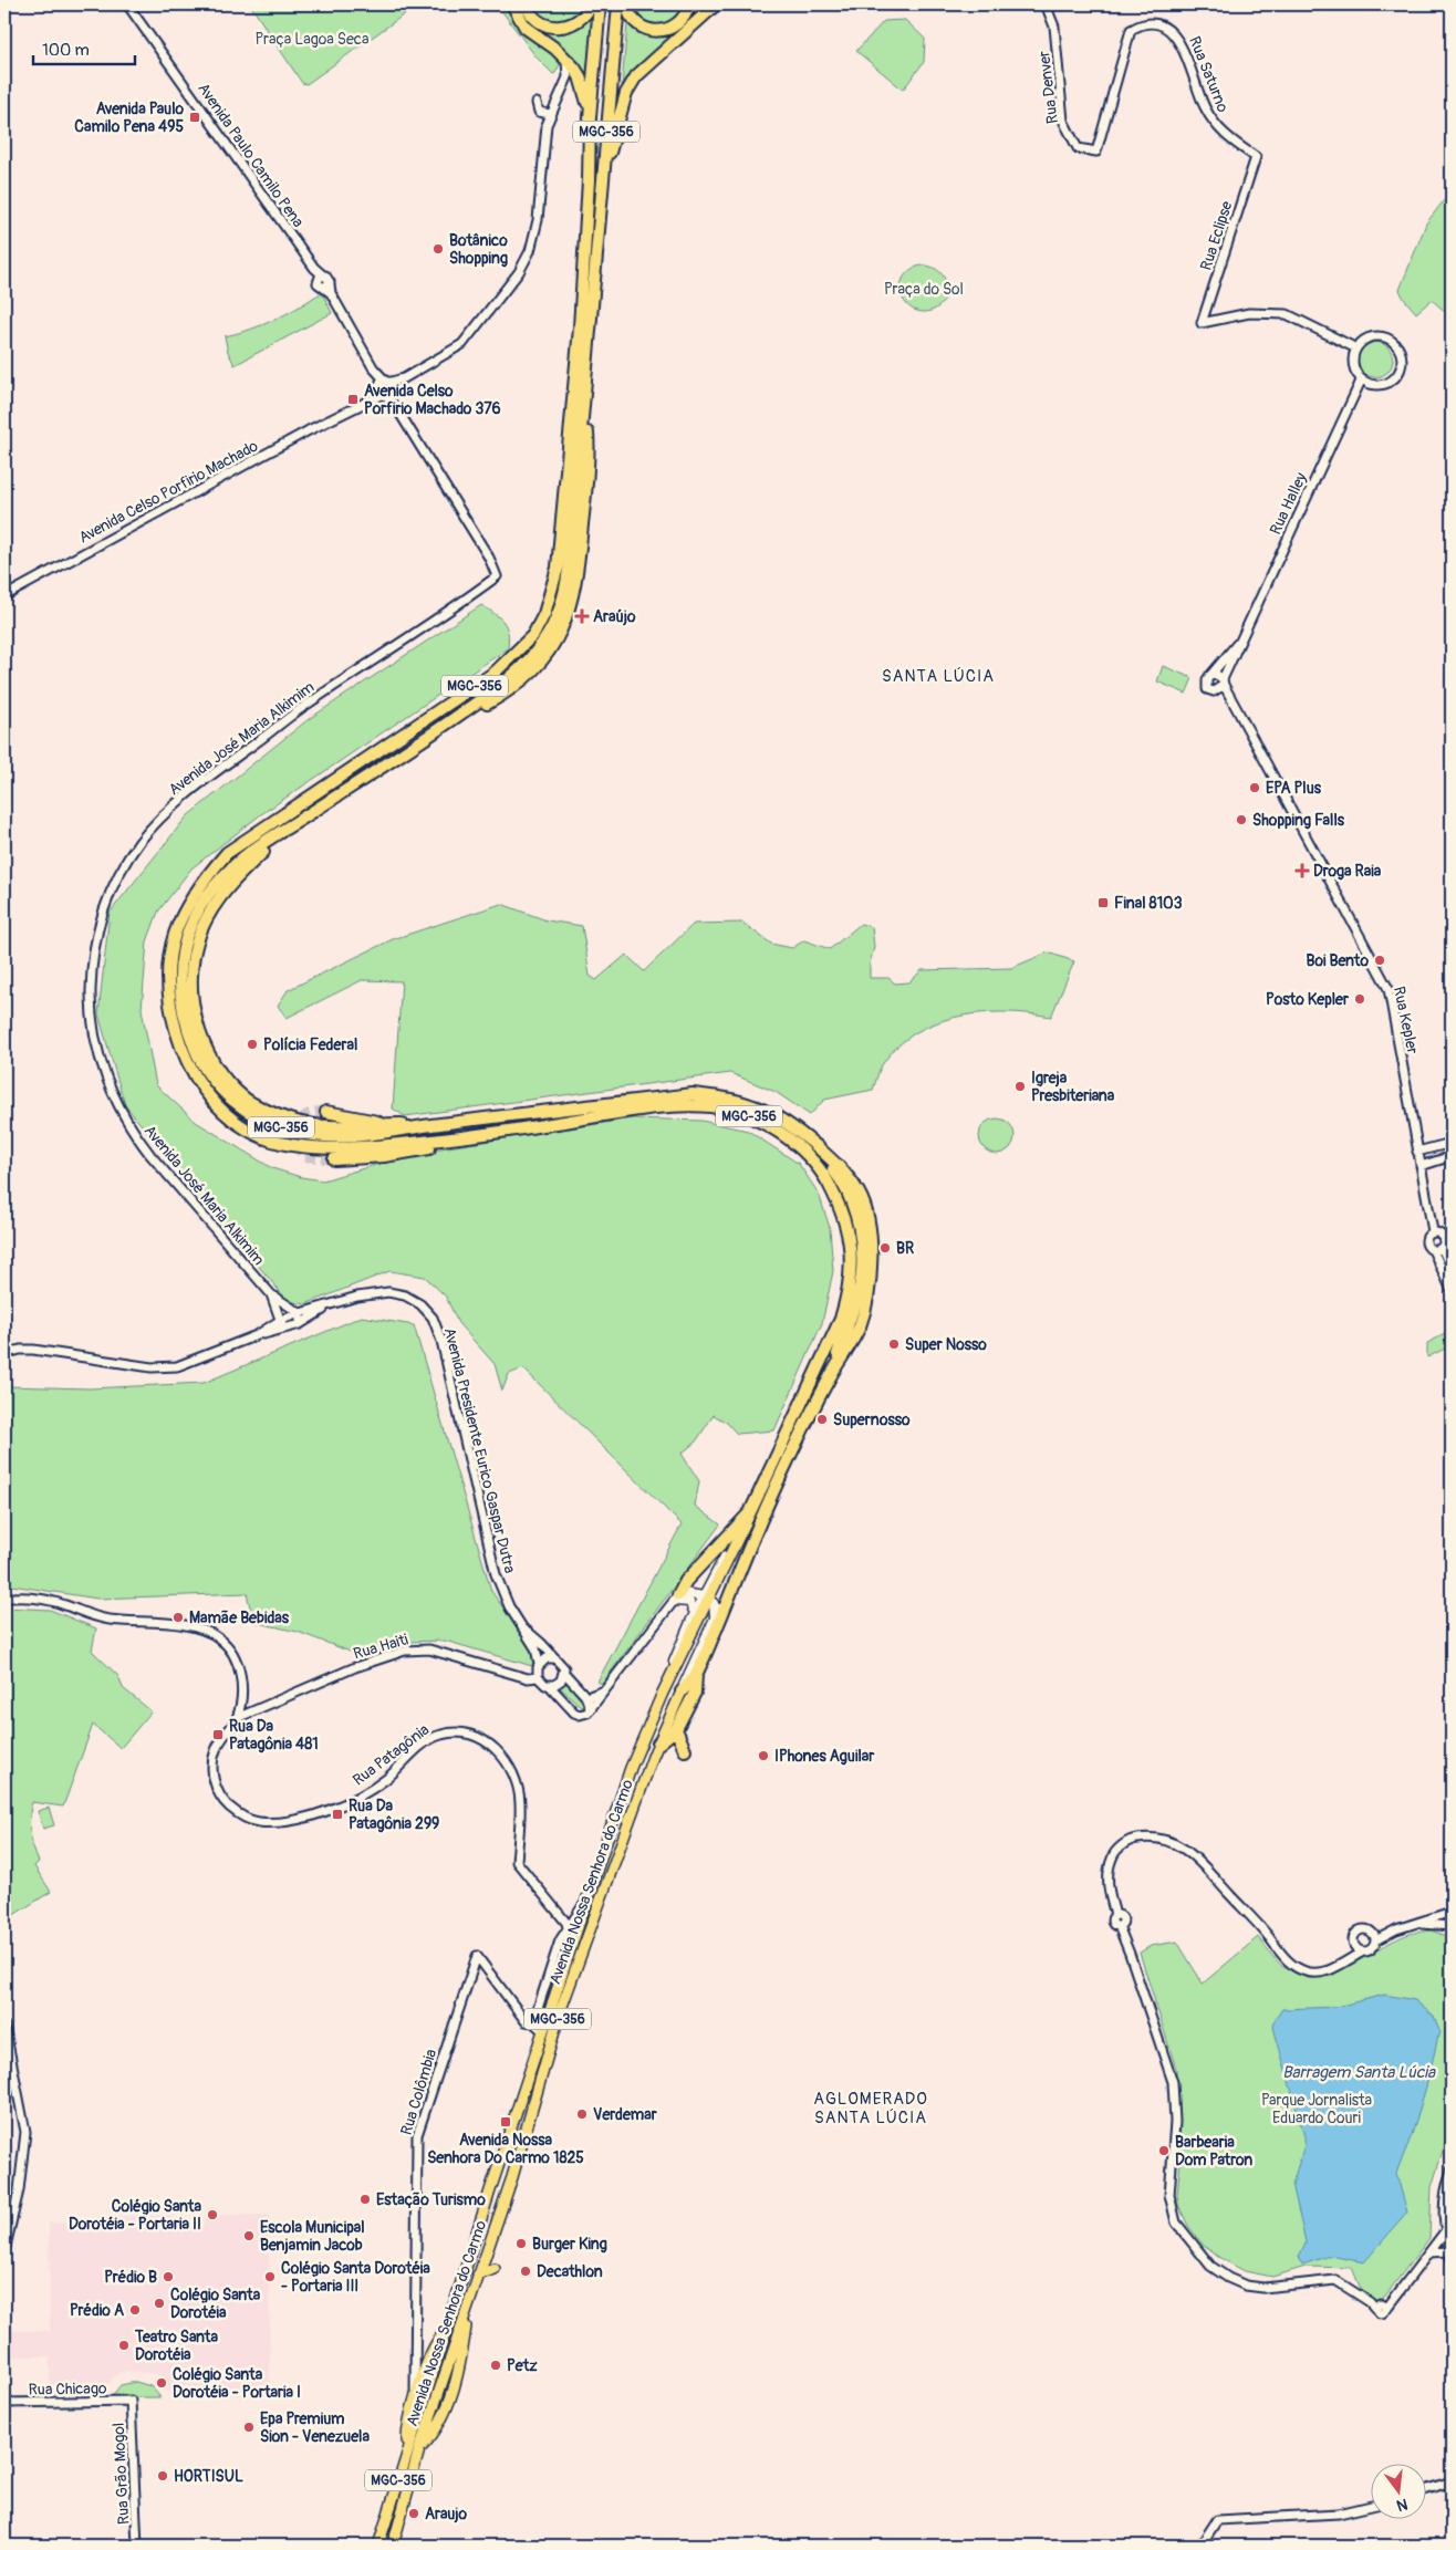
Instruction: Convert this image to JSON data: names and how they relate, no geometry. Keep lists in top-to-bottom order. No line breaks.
{"streets":{"highway":["MGC-356"],"main road":["Avenida Nossa Senhora do Carmo"],"street":["Rua Saturno","Rua Denver","Avenida Paulo Camilo Pena","Rua Eclipse","Avenida Celso Porfirio Machado","Rua Halley","Avenida José Maria Alkimim","Rua Kepler","Avenida Presidente Eurico Gaspar Dutra","Rua Haiti","Rua Patagônia","Rua Colômbia","Rua Chicago","Rua Grão Mogol"]},"crossings":[["Rua Saturno","Rua Denver"],["Rua Saturno","Rua Eclipse"],["MGC-356","Avenida Nossa Senhora do Carmo"],["Avenida Paulo Camilo Pena","Avenida Celso Porfirio Machado"],["Avenida Paulo Camilo Pena","Avenida José Maria Alkimim"],["Rua Eclipse","Rua Halley"],["Avenida Celso Porfirio Machado","Avenida José Maria Alkimim"],["Rua Halley","Rua Kepler"],["Avenida José Maria Alkimim","Avenida Presidente Eurico Gaspar Dutra"],["Avenida Presidente Eurico Gaspar Dutra","Rua Haiti"],["Rua Haiti","Rua Patagônia"],["Avenida Nossa Senhora do Carmo","Rua Colômbia"],["Rua Chicago","Rua Grão Mogol"]],"districts":["SANTA LÚCIA","AGLOMERADO SANTA LÚCIA"],"water":["Barragem Santa Lúcia"],"parks":["Praça Lagoa Seca","Praça do Sol","Parque Jornalista Eduardo Couri"],"places":{"transit":["Avenida Paulo Camilo Pena 495","Avenida Celso Porfirio Machado 376","Final 8103","Rua Da Patagônia 481","Rua Da Patagônia 299","Avenida Nossa Senhora Do Carmo 1825"],"other":["Botânico Shopping","EPA Plus","Shopping Falls","Boi Bento","Posto Kepler","Polícia Federal","Igreja Presbiteriana","BR","Super Nosso","Supernosso","Mamãe Bebidas","IPhones Aguilar","Verdemar","Barbearia Dom Patron","Estação Turismo","Colégio Santa Dorotéia - Portaria II","Escola Municipal Benjamin Jacob","Burger King","Decathlon","Prédio B","Colégio Santa Dorotéia - Portaria III","Colégio Santa Dorotéia","Prédio A","Teatro Santa Dorotéia","Petz","Colégio Santa Dorotéia - Portaria I","Epa Premium Sion - Venezuela","HORTISUL","Araujo"],"health":["Araújo","Droga Raia"]},"scale_bar":"100 m","north":"bottom"}
